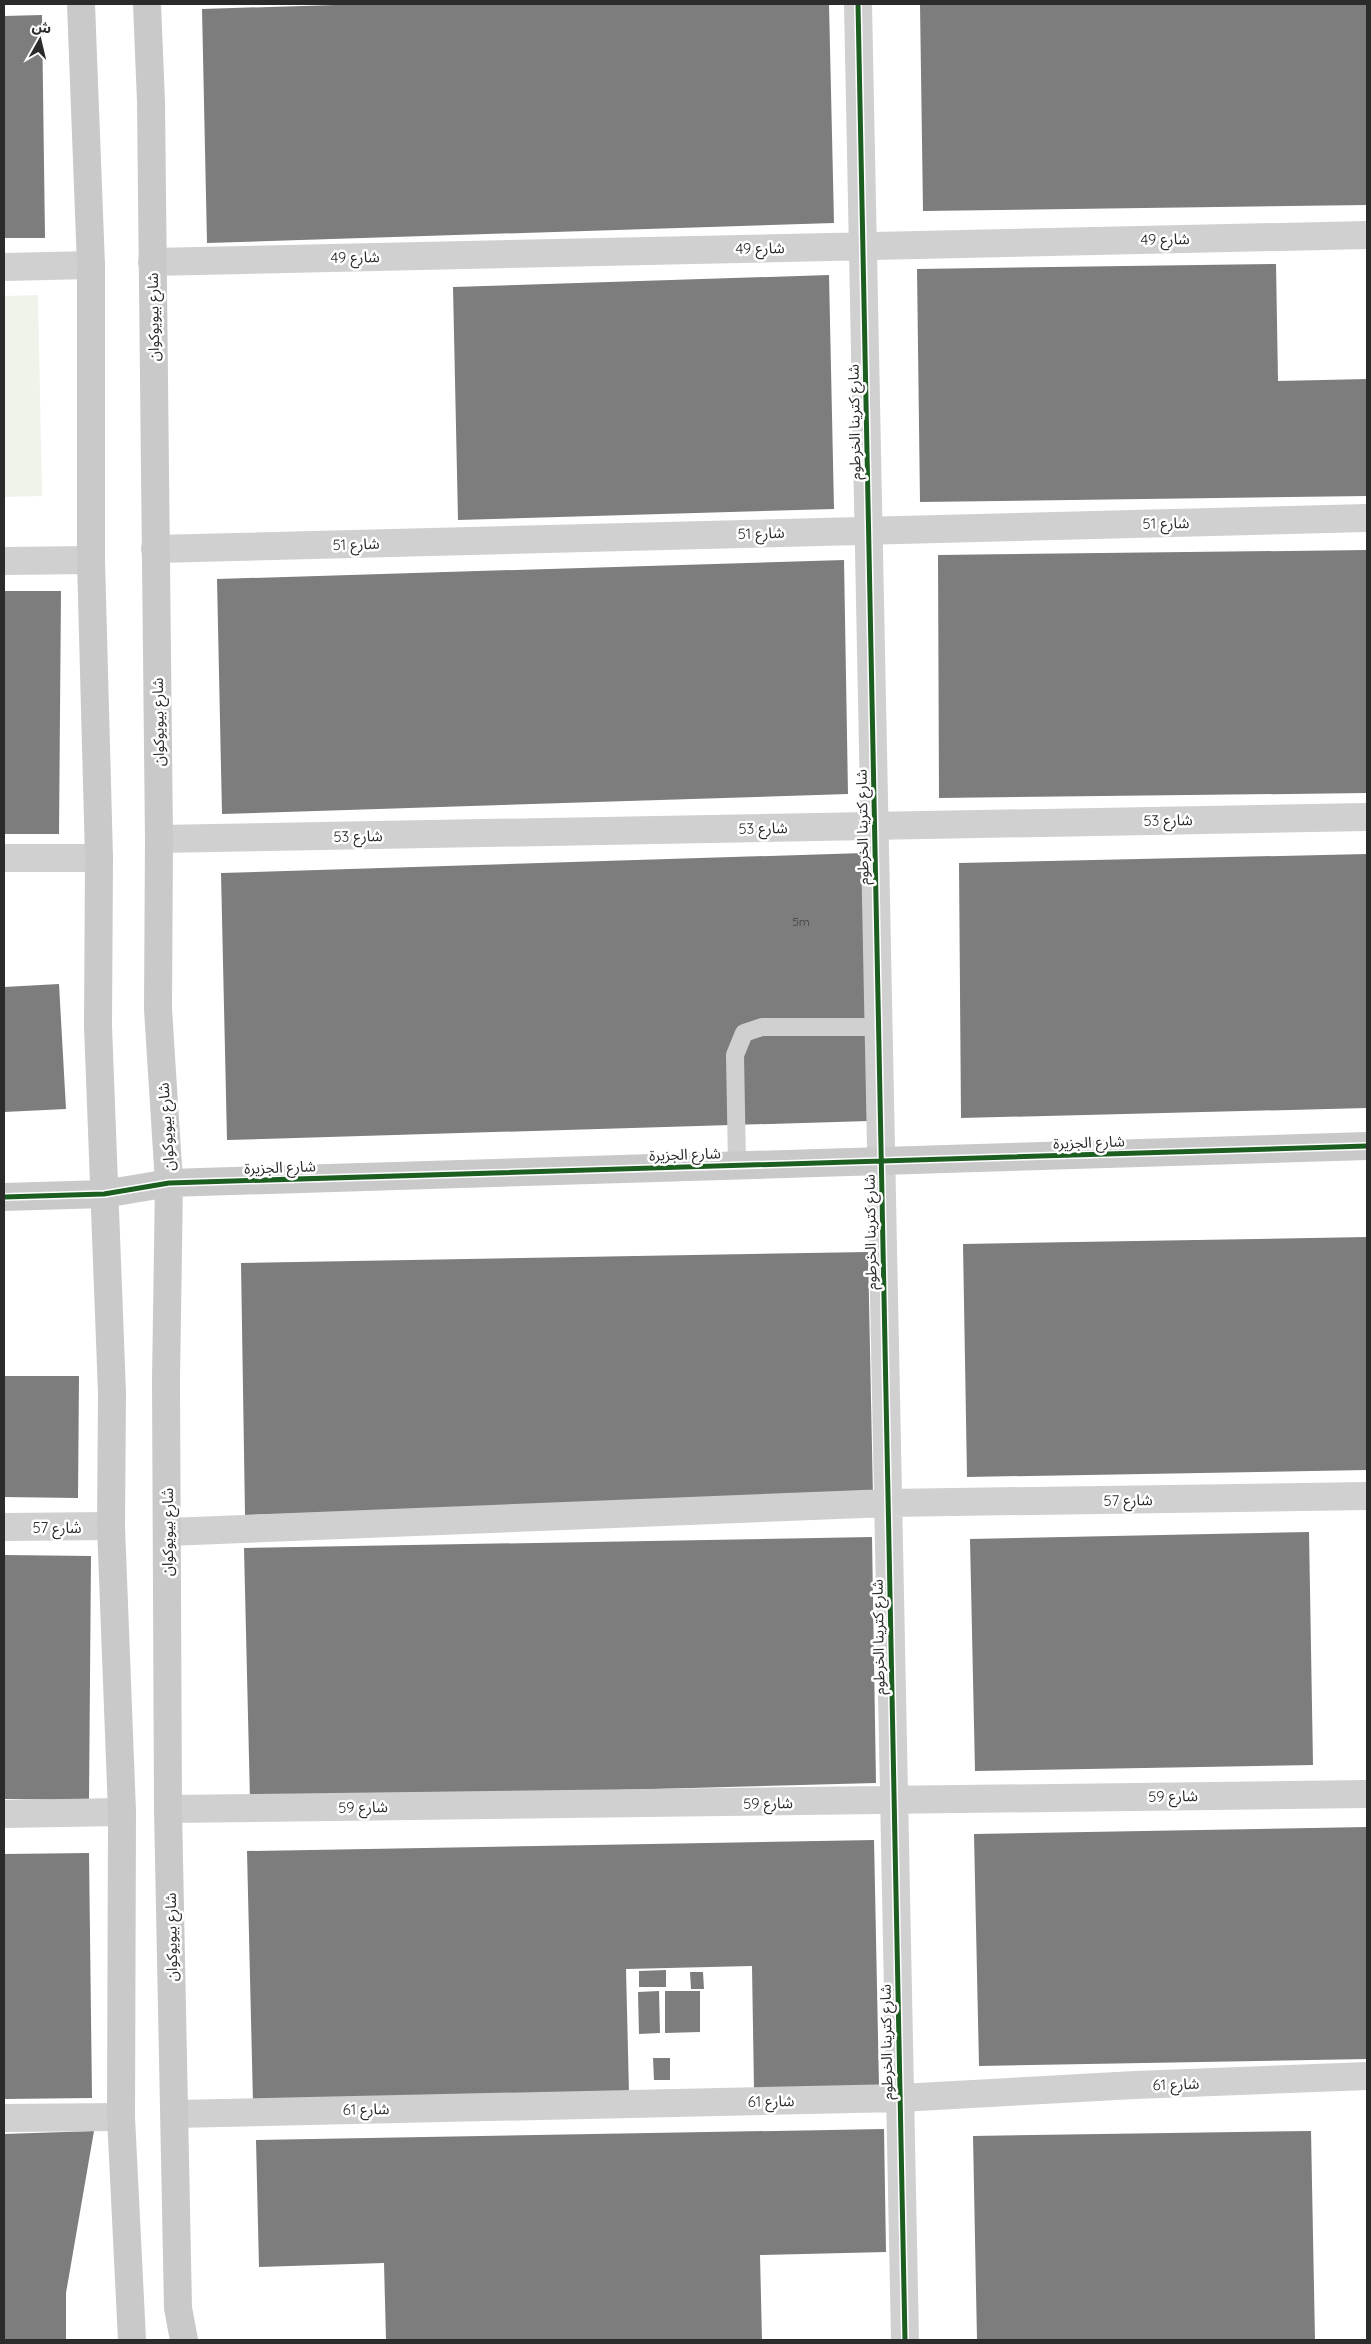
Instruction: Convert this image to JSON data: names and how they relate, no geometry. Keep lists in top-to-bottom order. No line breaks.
{"streets":{"main road":["شارع بيويوكوان","شارع الجزيرة"],"street":["شارع 49","شارع كترينا الخرطوم","شارع 51","شارع 53","شارع 57","شارع 59","شارع 61"]},"crossings":[["شارع 49","شارع بيويوكوان"],["شارع 49","شارع كترينا الخرطوم"],["شارع بيويوكوان","شارع 51"],["شارع بيويوكوان","شارع 53"],["شارع بيويوكوان","شارع الجزيرة"],["شارع بيويوكوان","شارع 57"],["شارع بيويوكوان","شارع 59"],["شارع بيويوكوان","شارع 61"],["شارع كترينا الخرطوم","شارع 51"],["شارع كترينا الخرطوم","شارع 53"],["شارع كترينا الخرطوم","شارع الجزيرة"],["شارع كترينا الخرطوم","شارع 57"],["شارع كترينا الخرطوم","شارع 59"],["شارع كترينا الخرطوم","شارع 61"]],"house_numbers":["5m"],"north":"top"}
